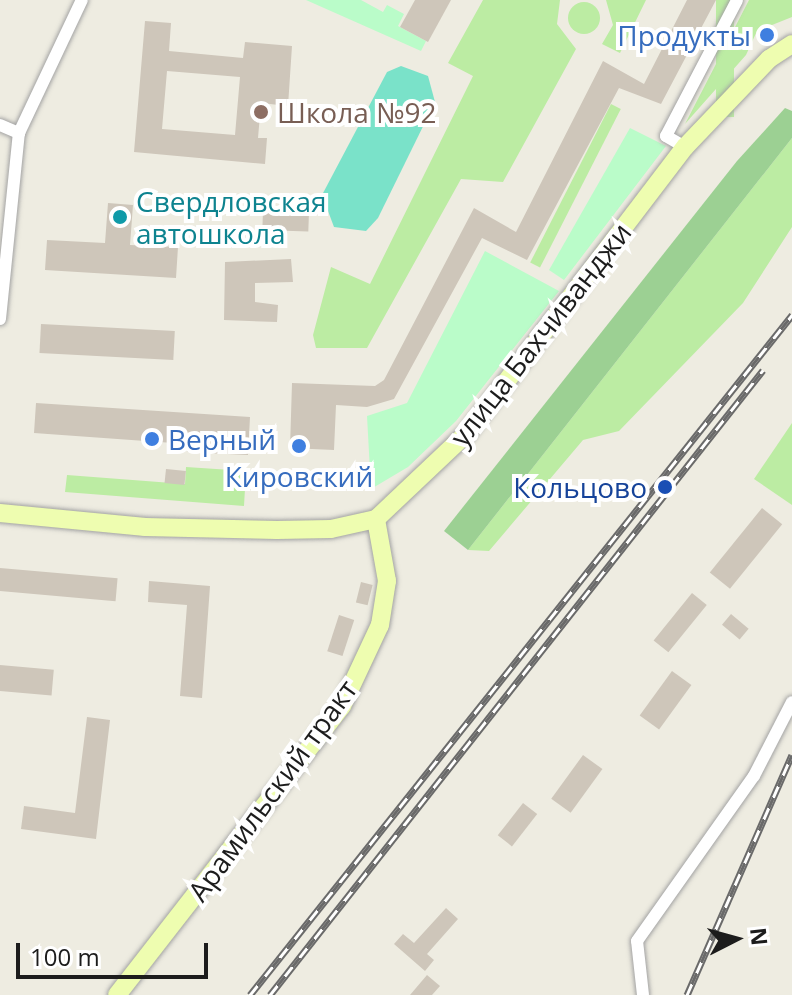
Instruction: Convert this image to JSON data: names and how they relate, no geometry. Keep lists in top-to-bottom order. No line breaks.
{"streets":{"main road":["улица Бахчиванджи","Арамильский тракт"]},"crossings":[["улица Бахчиванджи","Арамильский тракт"]],"places":["Продукты","Школа №92","Свердловская автошкола","Верный","Кировский","Кольцово"],"scale_bar":"100 m","north":"right"}
